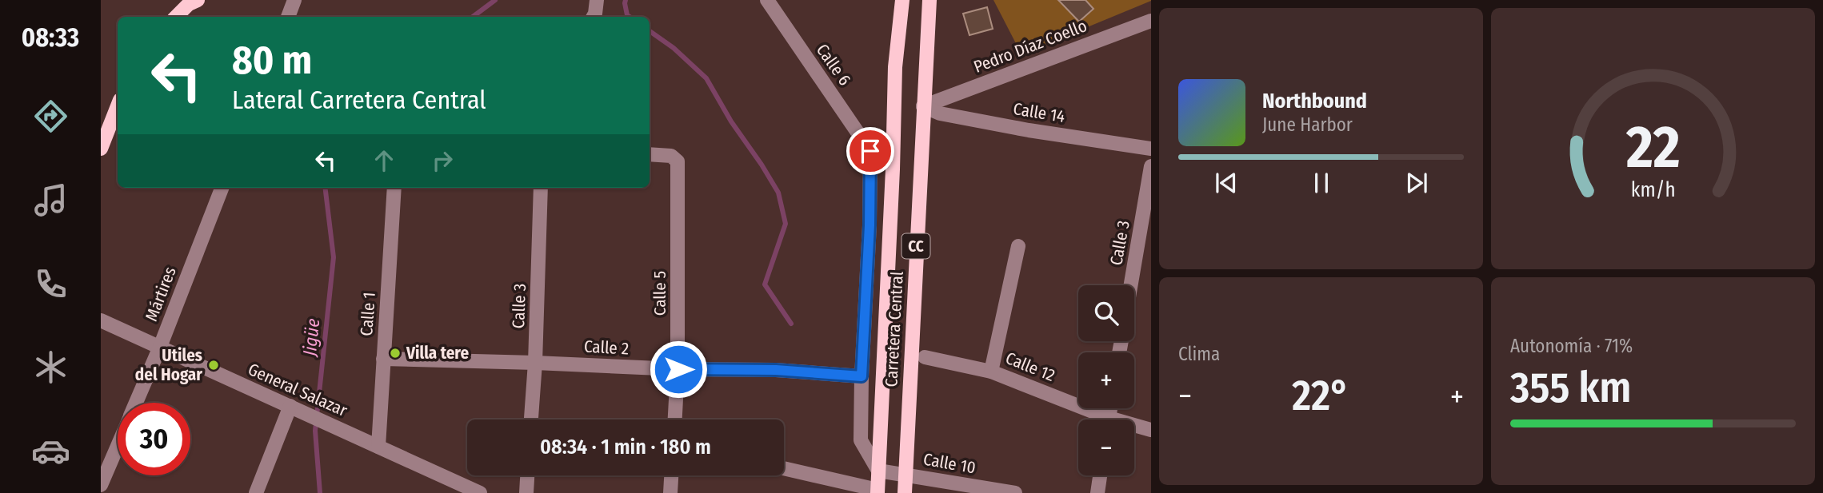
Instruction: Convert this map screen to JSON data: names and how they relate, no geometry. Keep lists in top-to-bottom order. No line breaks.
{"streets":{"main road":["CC","Carretera Central"],"street":["Pedro Díaz Coello","Calle 6","Calle 14","Calle 3","Calle 5","Mártires","Calle 1","Calle 2","Calle 12","General Salazar","Calle 10"]},"crossings":[["Pedro Díaz Coello","Calle 14"],["Pedro Díaz Coello","Carretera Central"],["Calle 6","Calle 2"],["Calle 14","Carretera Central"],["Calle 3","Calle 2"],["Calle 5","Calle 2"],["Mártires","General Salazar"],["Calle 1","Calle 2"],["Calle 1","General Salazar"],["Carretera Central","Calle 10"]],"water":["Jigüe"],"places":["Villa tere","Utiles del Hogar"],"page":{"tabs":"08:33","turn":["80 m","Lateral Carretera Central"],"song":["Northbound","June Harbor"],"tile":["Clima",["Autonomía · 71%","355 km"]],"map_buttons":["+","−"],"heat":["−","22°","+"],"limit":"30","trip":"08:34 · 1 min · 180 m","gauge":["22","km/h"]}}
